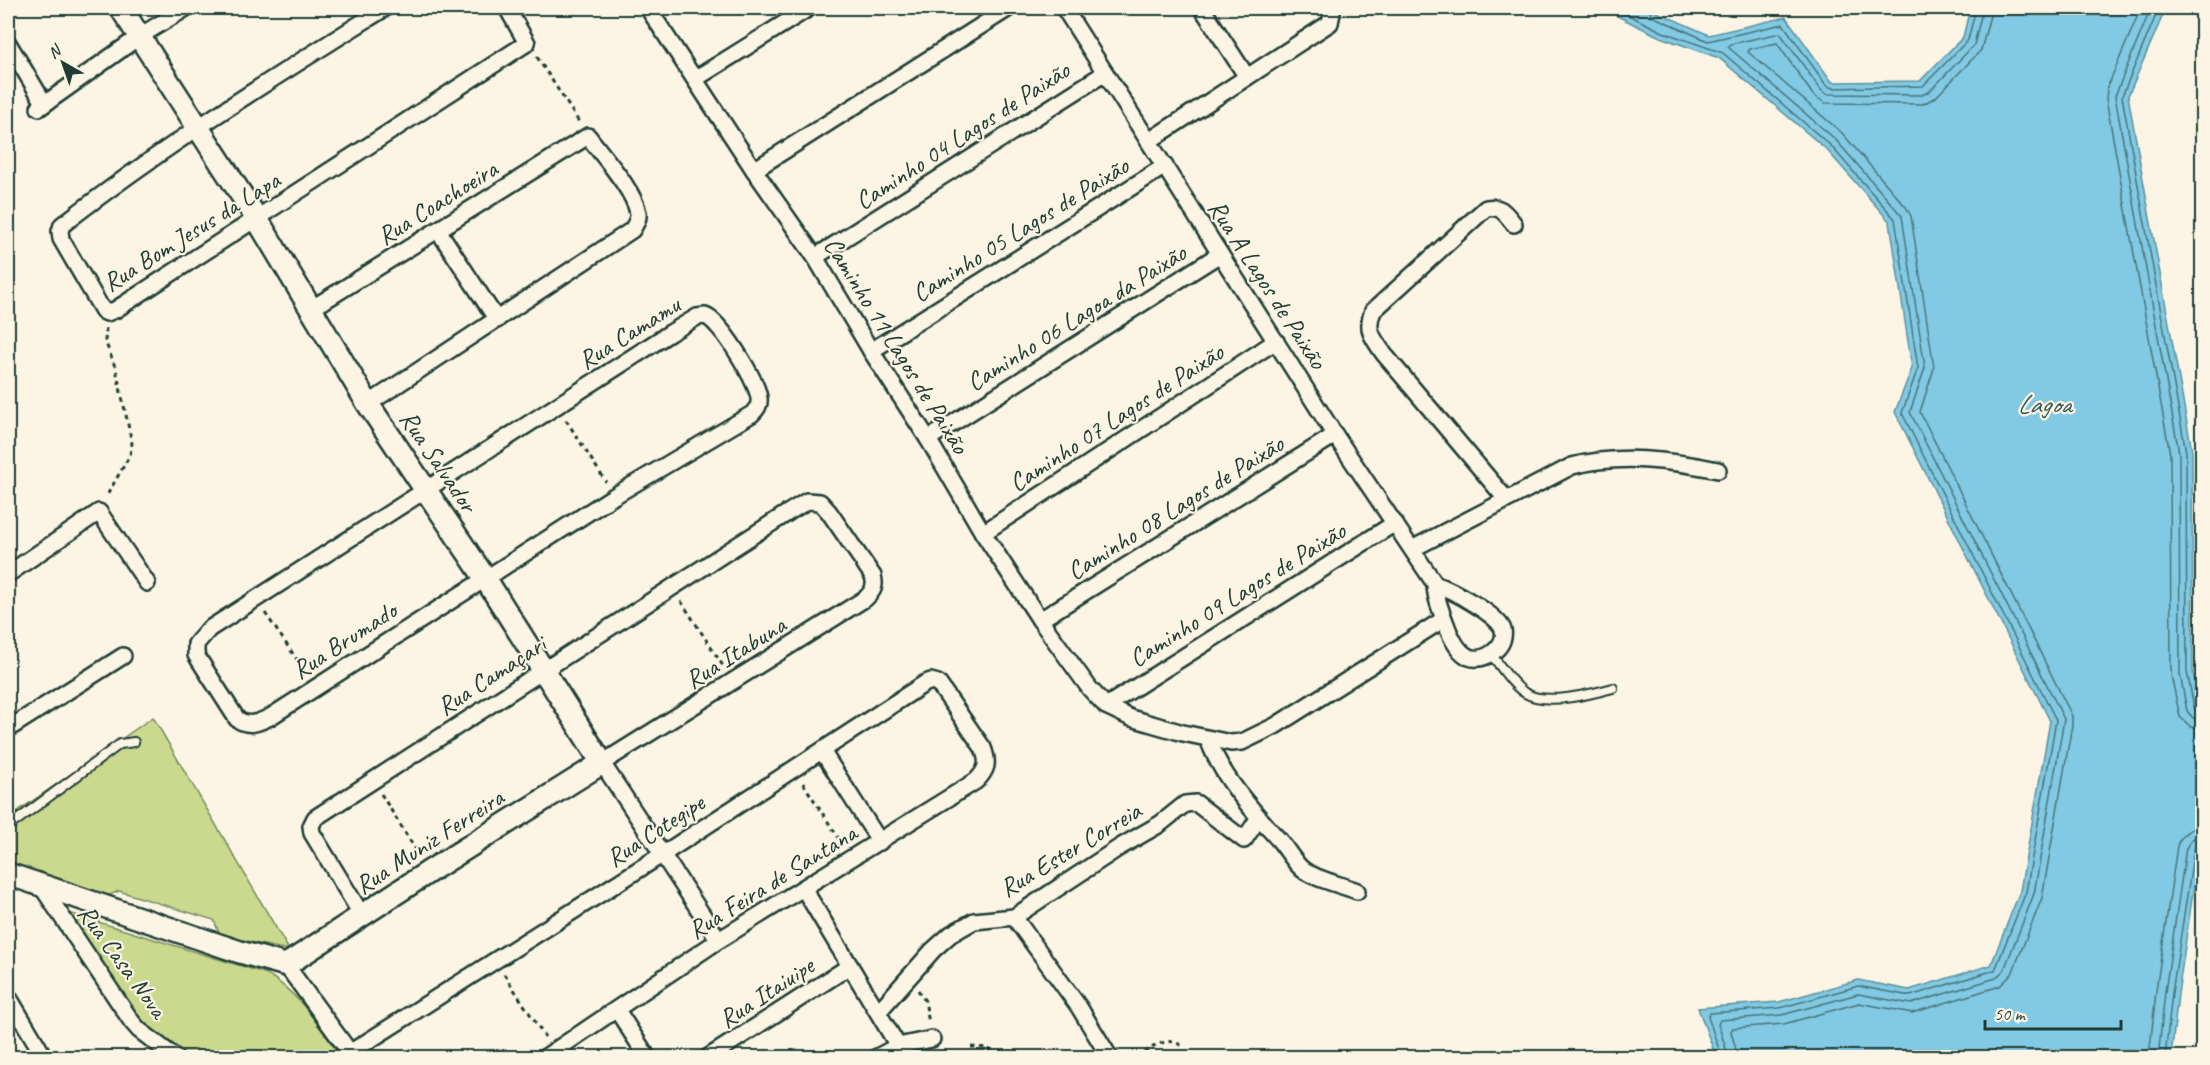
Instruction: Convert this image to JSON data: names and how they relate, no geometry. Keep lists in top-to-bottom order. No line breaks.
{"streets":{"street":["Caminho 04 Lagos de Paixão","Rua Coachoeira","Caminho 05 Lagos de Paixão","Rua Bom Jesus da Lapa","Rua A Lagos de Paixão","Caminho 06 Lagoa da Paixão","Rua Camamu","Caminho 11 Lagos de Paixão","Caminho 07 Lagos de Paixão","Rua Salvador","Caminho 08 Lagos de Paixão","Caminho 09 Lagos de Paixão","Rua Brumado","Rua Itabuna","Rua Camaçari","Rua Cotegipe","Rua Muniz Ferreira","Rua Ester Correia","Rua Feira de Santana","Rua Casa Nova","Rua Itaiuipe"]},"crossings":[["Caminho 04 Lagos de Paixão","Rua A Lagos de Paixão"],["Caminho 04 Lagos de Paixão","Caminho 11 Lagos de Paixão"],["Rua Coachoeira","Rua Salvador"],["Caminho 05 Lagos de Paixão","Rua A Lagos de Paixão"],["Caminho 05 Lagos de Paixão","Caminho 11 Lagos de Paixão"],["Rua Bom Jesus da Lapa","Rua Salvador"],["Rua A Lagos de Paixão","Caminho 06 Lagoa da Paixão"],["Rua A Lagos de Paixão","Caminho 07 Lagos de Paixão"],["Rua A Lagos de Paixão","Caminho 08 Lagos de Paixão"],["Rua A Lagos de Paixão","Caminho 09 Lagos de Paixão"],["Caminho 06 Lagoa da Paixão","Caminho 11 Lagos de Paixão"],["Rua Camamu","Rua Salvador"],["Rua Camamu","Rua Brumado"],["Caminho 11 Lagos de Paixão","Caminho 07 Lagos de Paixão"],["Caminho 11 Lagos de Paixão","Caminho 08 Lagos de Paixão"],["Caminho 11 Lagos de Paixão","Caminho 09 Lagos de Paixão"],["Rua Salvador","Rua Brumado"],["Rua Salvador","Rua Itabuna"],["Rua Salvador","Rua Camaçari"],["Rua Salvador","Rua Cotegipe"],["Rua Salvador","Rua Muniz Ferreira"],["Rua Salvador","Rua Feira de Santana"],["Rua Itabuna","Rua Camaçari"],["Rua Itabuna","Rua Muniz Ferreira"],["Rua Camaçari","Rua Muniz Ferreira"],["Rua Cotegipe","Rua Feira de Santana"]],"water":["Lagoa"],"scale_bar":"50 m","north":"top left"}
